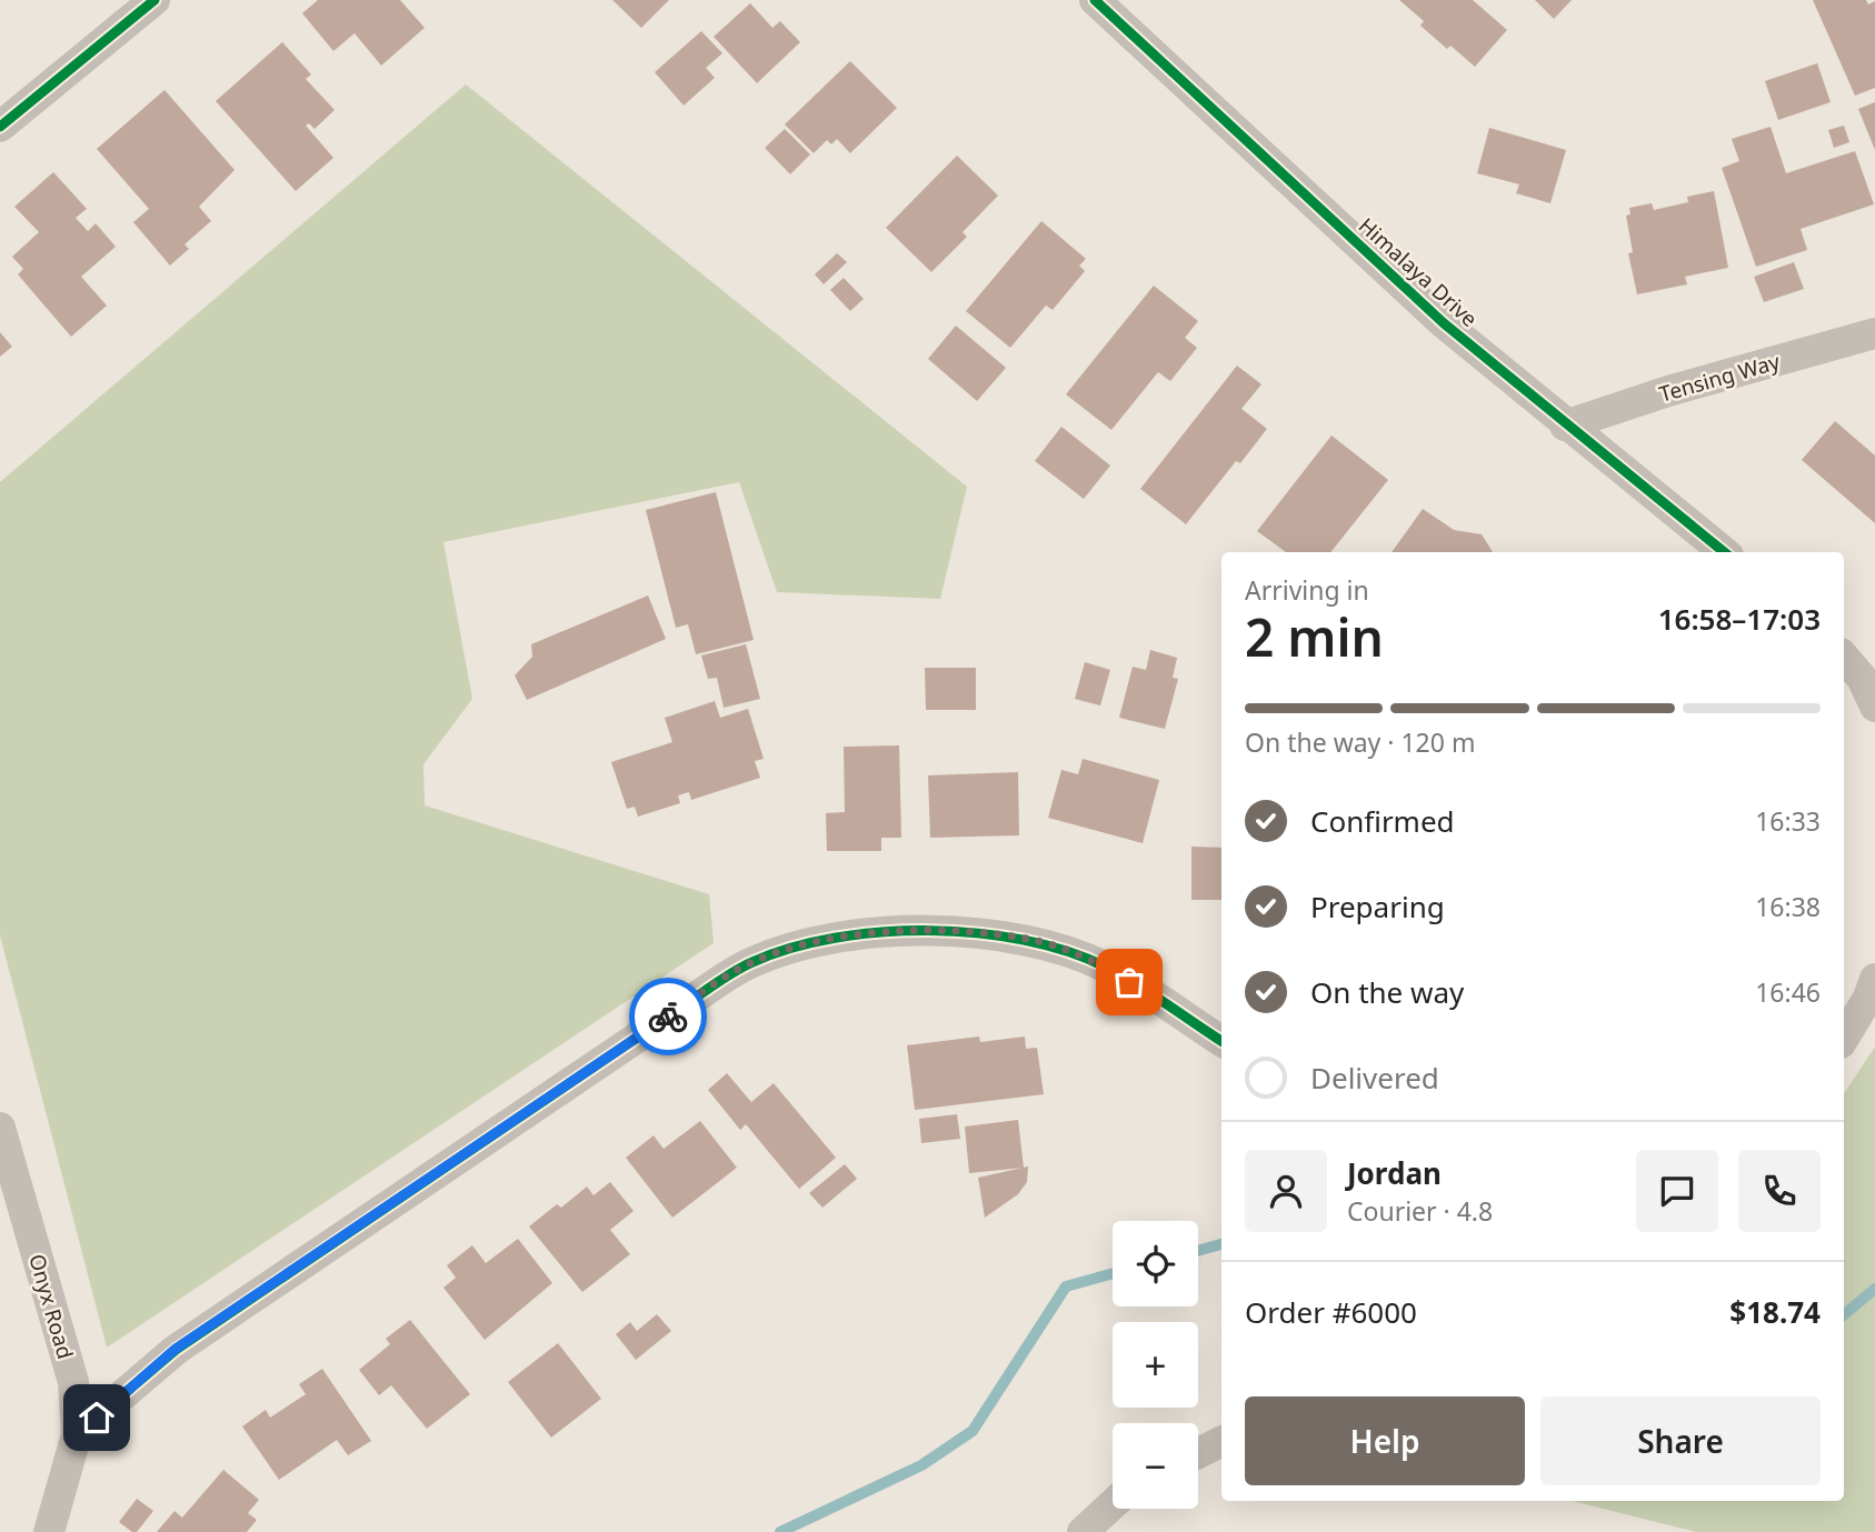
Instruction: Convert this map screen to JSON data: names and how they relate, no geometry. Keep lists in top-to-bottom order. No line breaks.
{"streets":{"street":["Himalaya Drive","Tensing Way","Onyx Road"]},"crossings":[["Himalaya Drive","Tensing Way"]],"page":{"heading":["2 min","Arriving in","16:58–17:03"],"panel":["Jordan","Courier · 4.8","Order #6000","$18.74"],"bar":"On the way · 120 m","list":[["Confirmed","16:33"],["Preparing","16:38"],["On the way","16:46"],"Delivered"],"map_buttons":["+","−"],"buttons":["Help","Share"]}}
